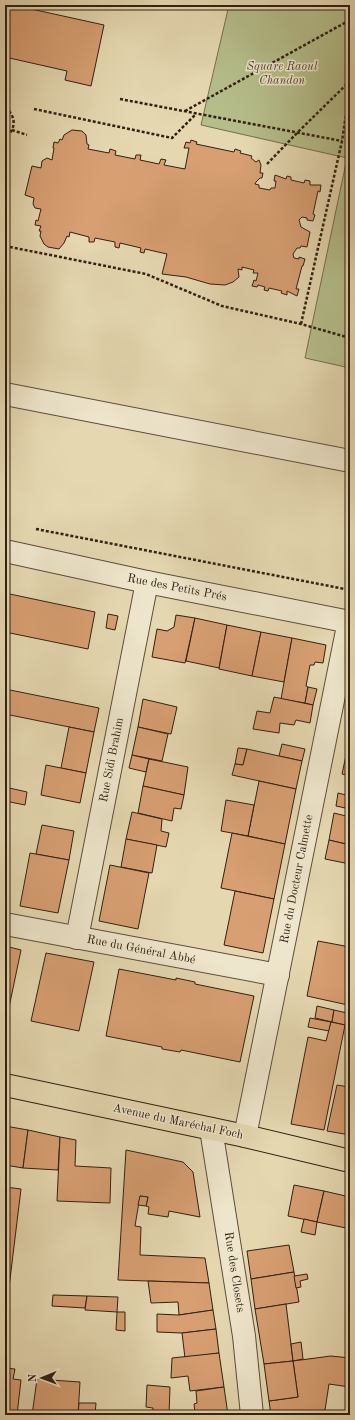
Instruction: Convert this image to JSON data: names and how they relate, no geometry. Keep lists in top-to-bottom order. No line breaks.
{"streets":{"main road":["Avenue du Maréchal Foch"],"street":["Rue des Petits Prés","Rue Sidi Brahim","Rue du Docteur Calmette","Rue du Général Abbé","Rue des Closets"]},"crossings":[["Rue des Petits Prés","Rue Sidi Brahim"],["Rue des Petits Prés","Rue du Docteur Calmette"],["Rue Sidi Brahim","Rue du Général Abbé"],["Rue du Docteur Calmette","Rue du Général Abbé"],["Rue du Docteur Calmette","Avenue du Maréchal Foch"],["Avenue du Maréchal Foch","Rue des Closets"]],"parks":["Square Raoul Chandon"],"north":"left"}
